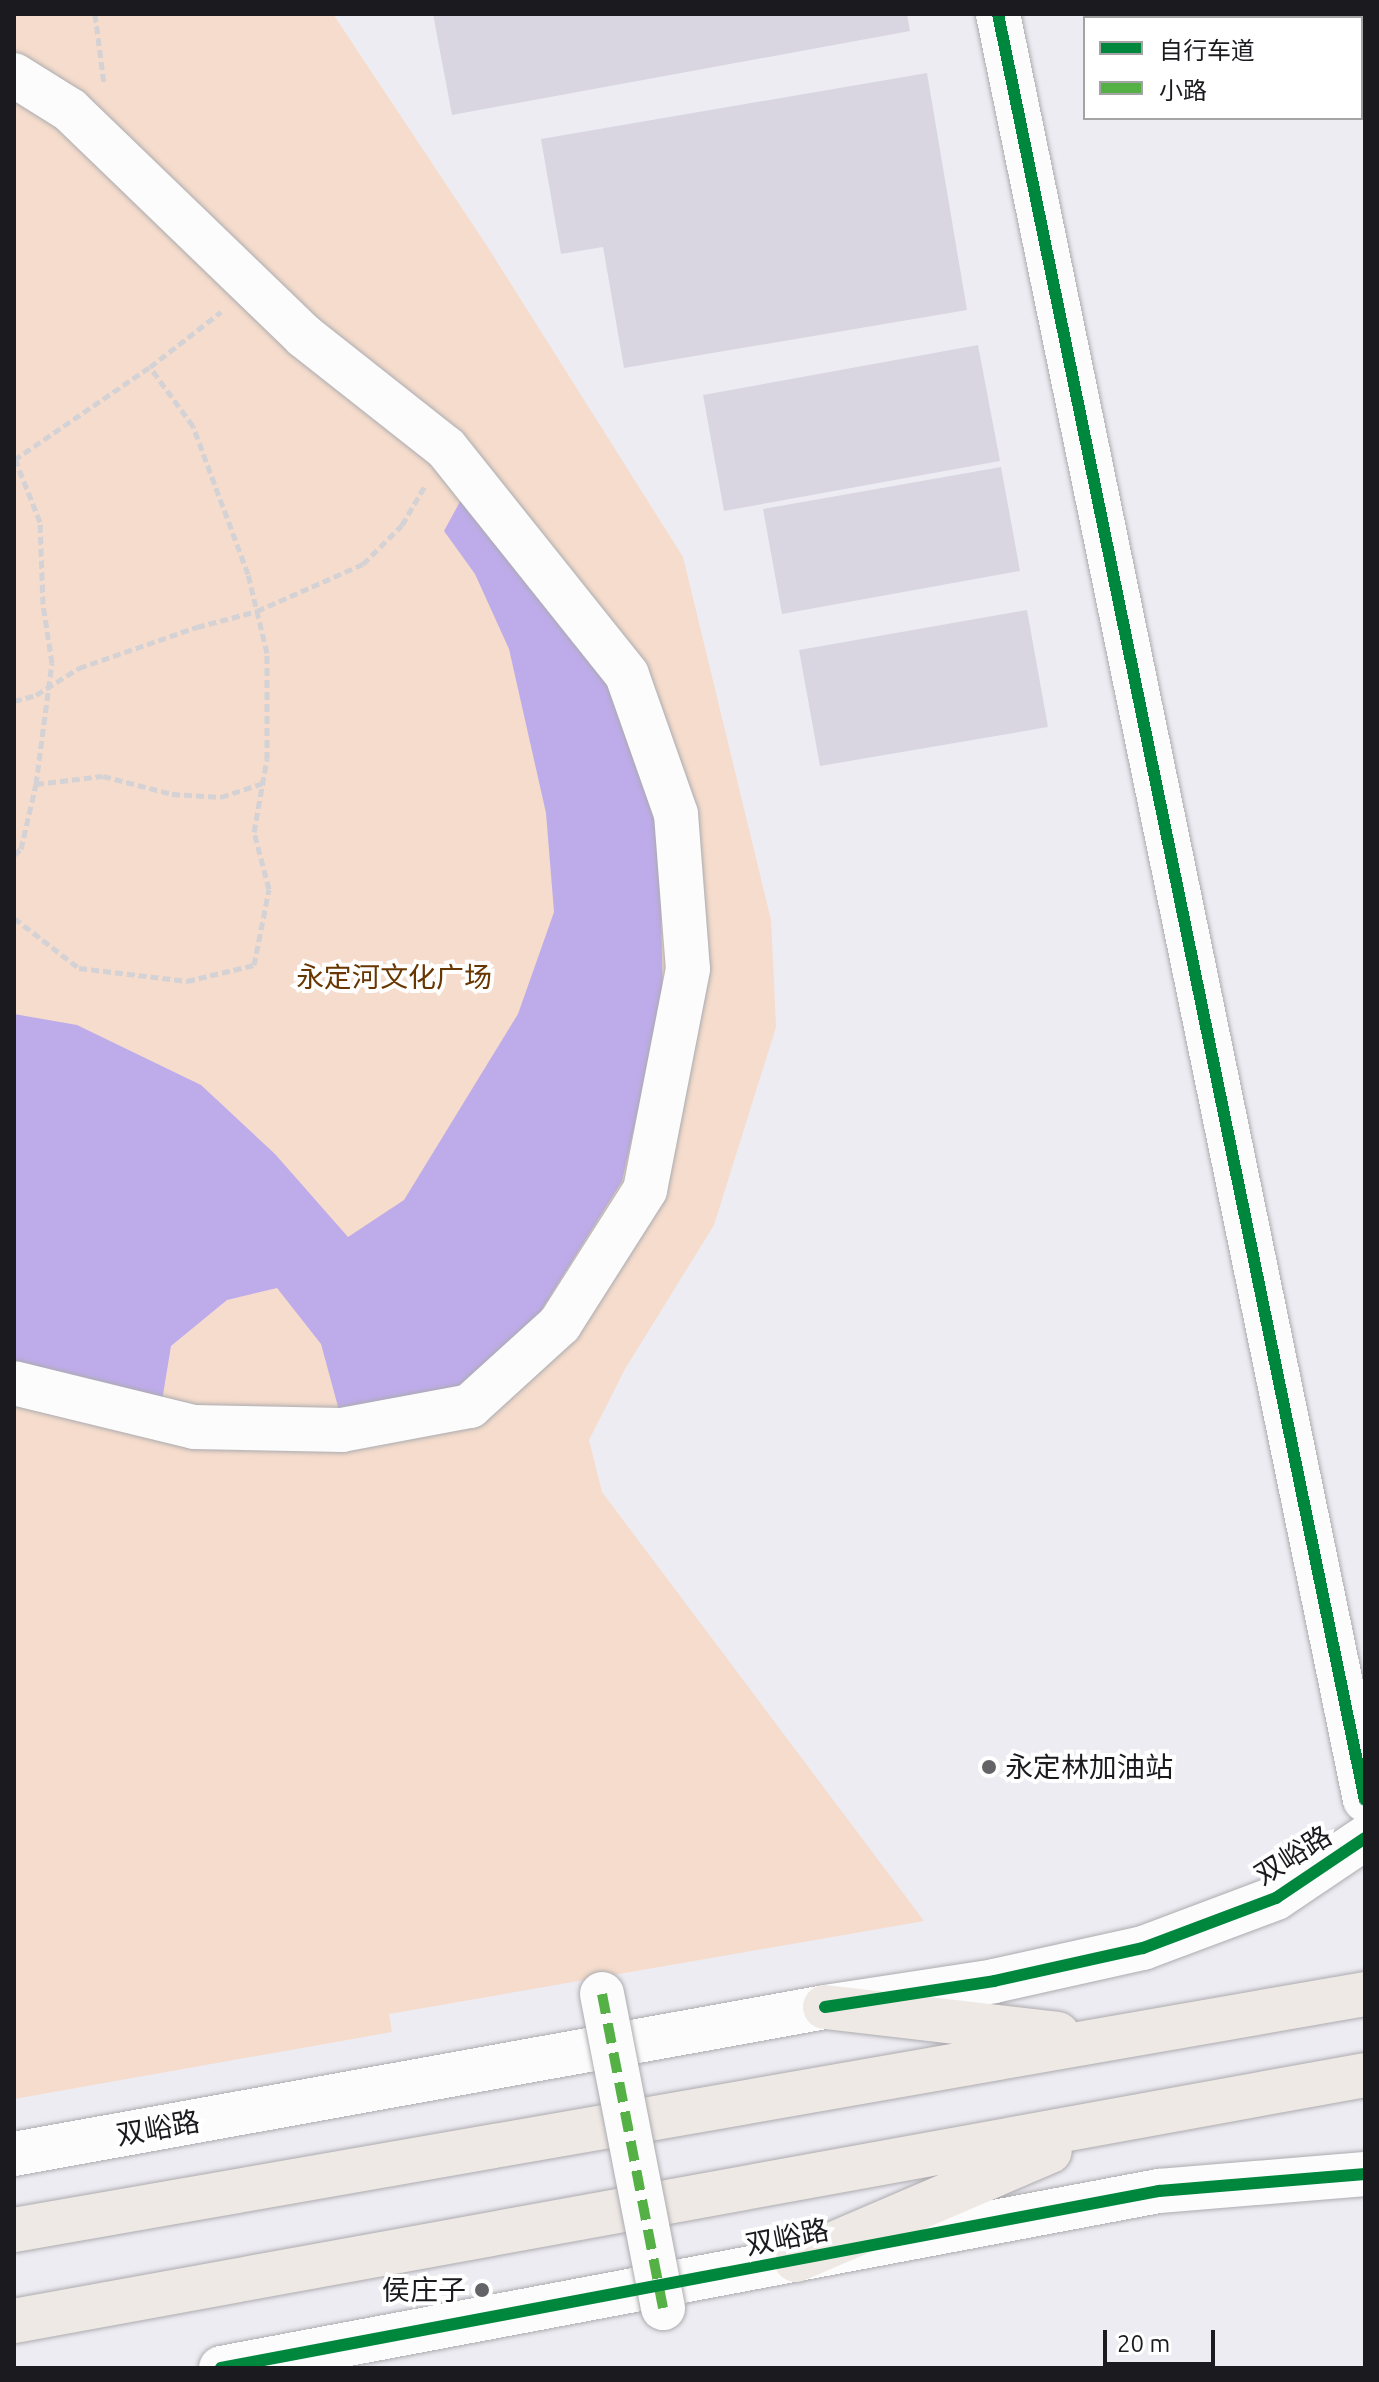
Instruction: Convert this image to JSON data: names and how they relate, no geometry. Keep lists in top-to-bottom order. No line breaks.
{"streets":{"highway":["双峪路"]},"parks":["永定河文化广场"],"places":["永定林加油站","侯庄子"],"legend":["自行车道","小路"],"scale_bar":"20 m"}
